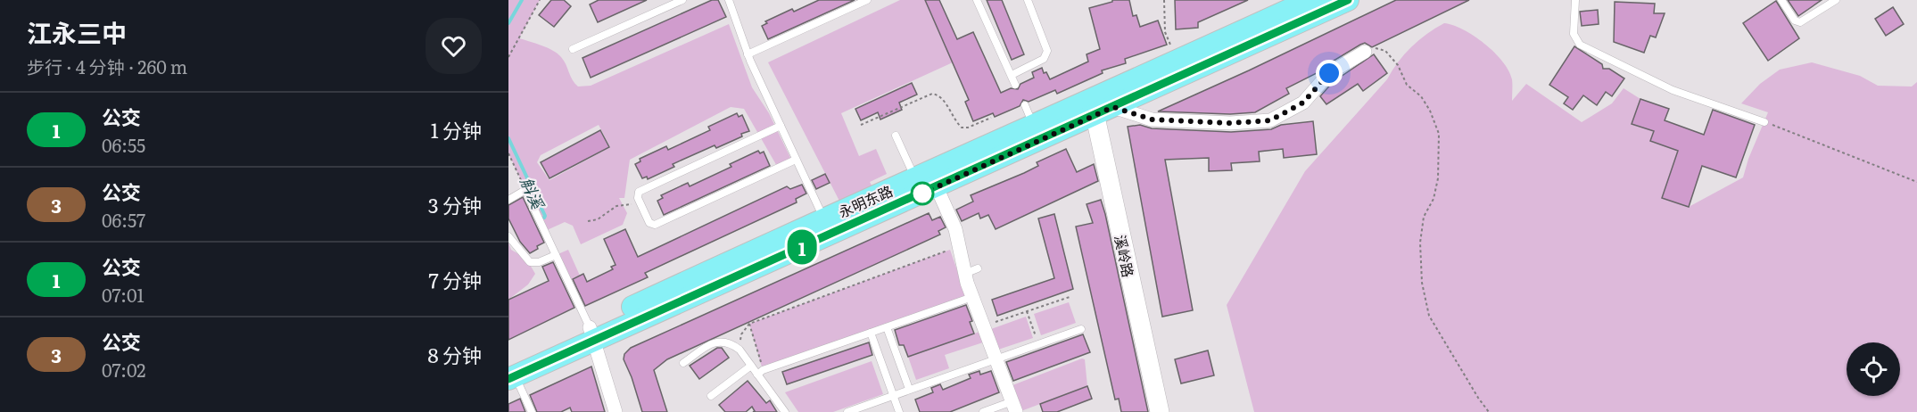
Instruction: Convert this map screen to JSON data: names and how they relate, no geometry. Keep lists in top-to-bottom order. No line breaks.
{"streets":{"main road":["永明东路"],"street":["溪岭路"]},"crossings":[["永明东路","溪岭路"]],"water":["斛溪"],"lines":["bus line 1"],"page":{"heading":["江永三中","步行 · 4 分钟 · 260 m"],"on_map":"1","list":[{"mark":"1","name":"公交","note":"06:55","value":"1 分钟"},{"mark":"3","name":"公交","note":"06:57","value":"3 分钟"},{"mark":"1","name":"公交","note":"07:01","value":"7 分钟"},{"mark":"3","name":"公交","note":"07:02","value":"8 分钟"}]}}
